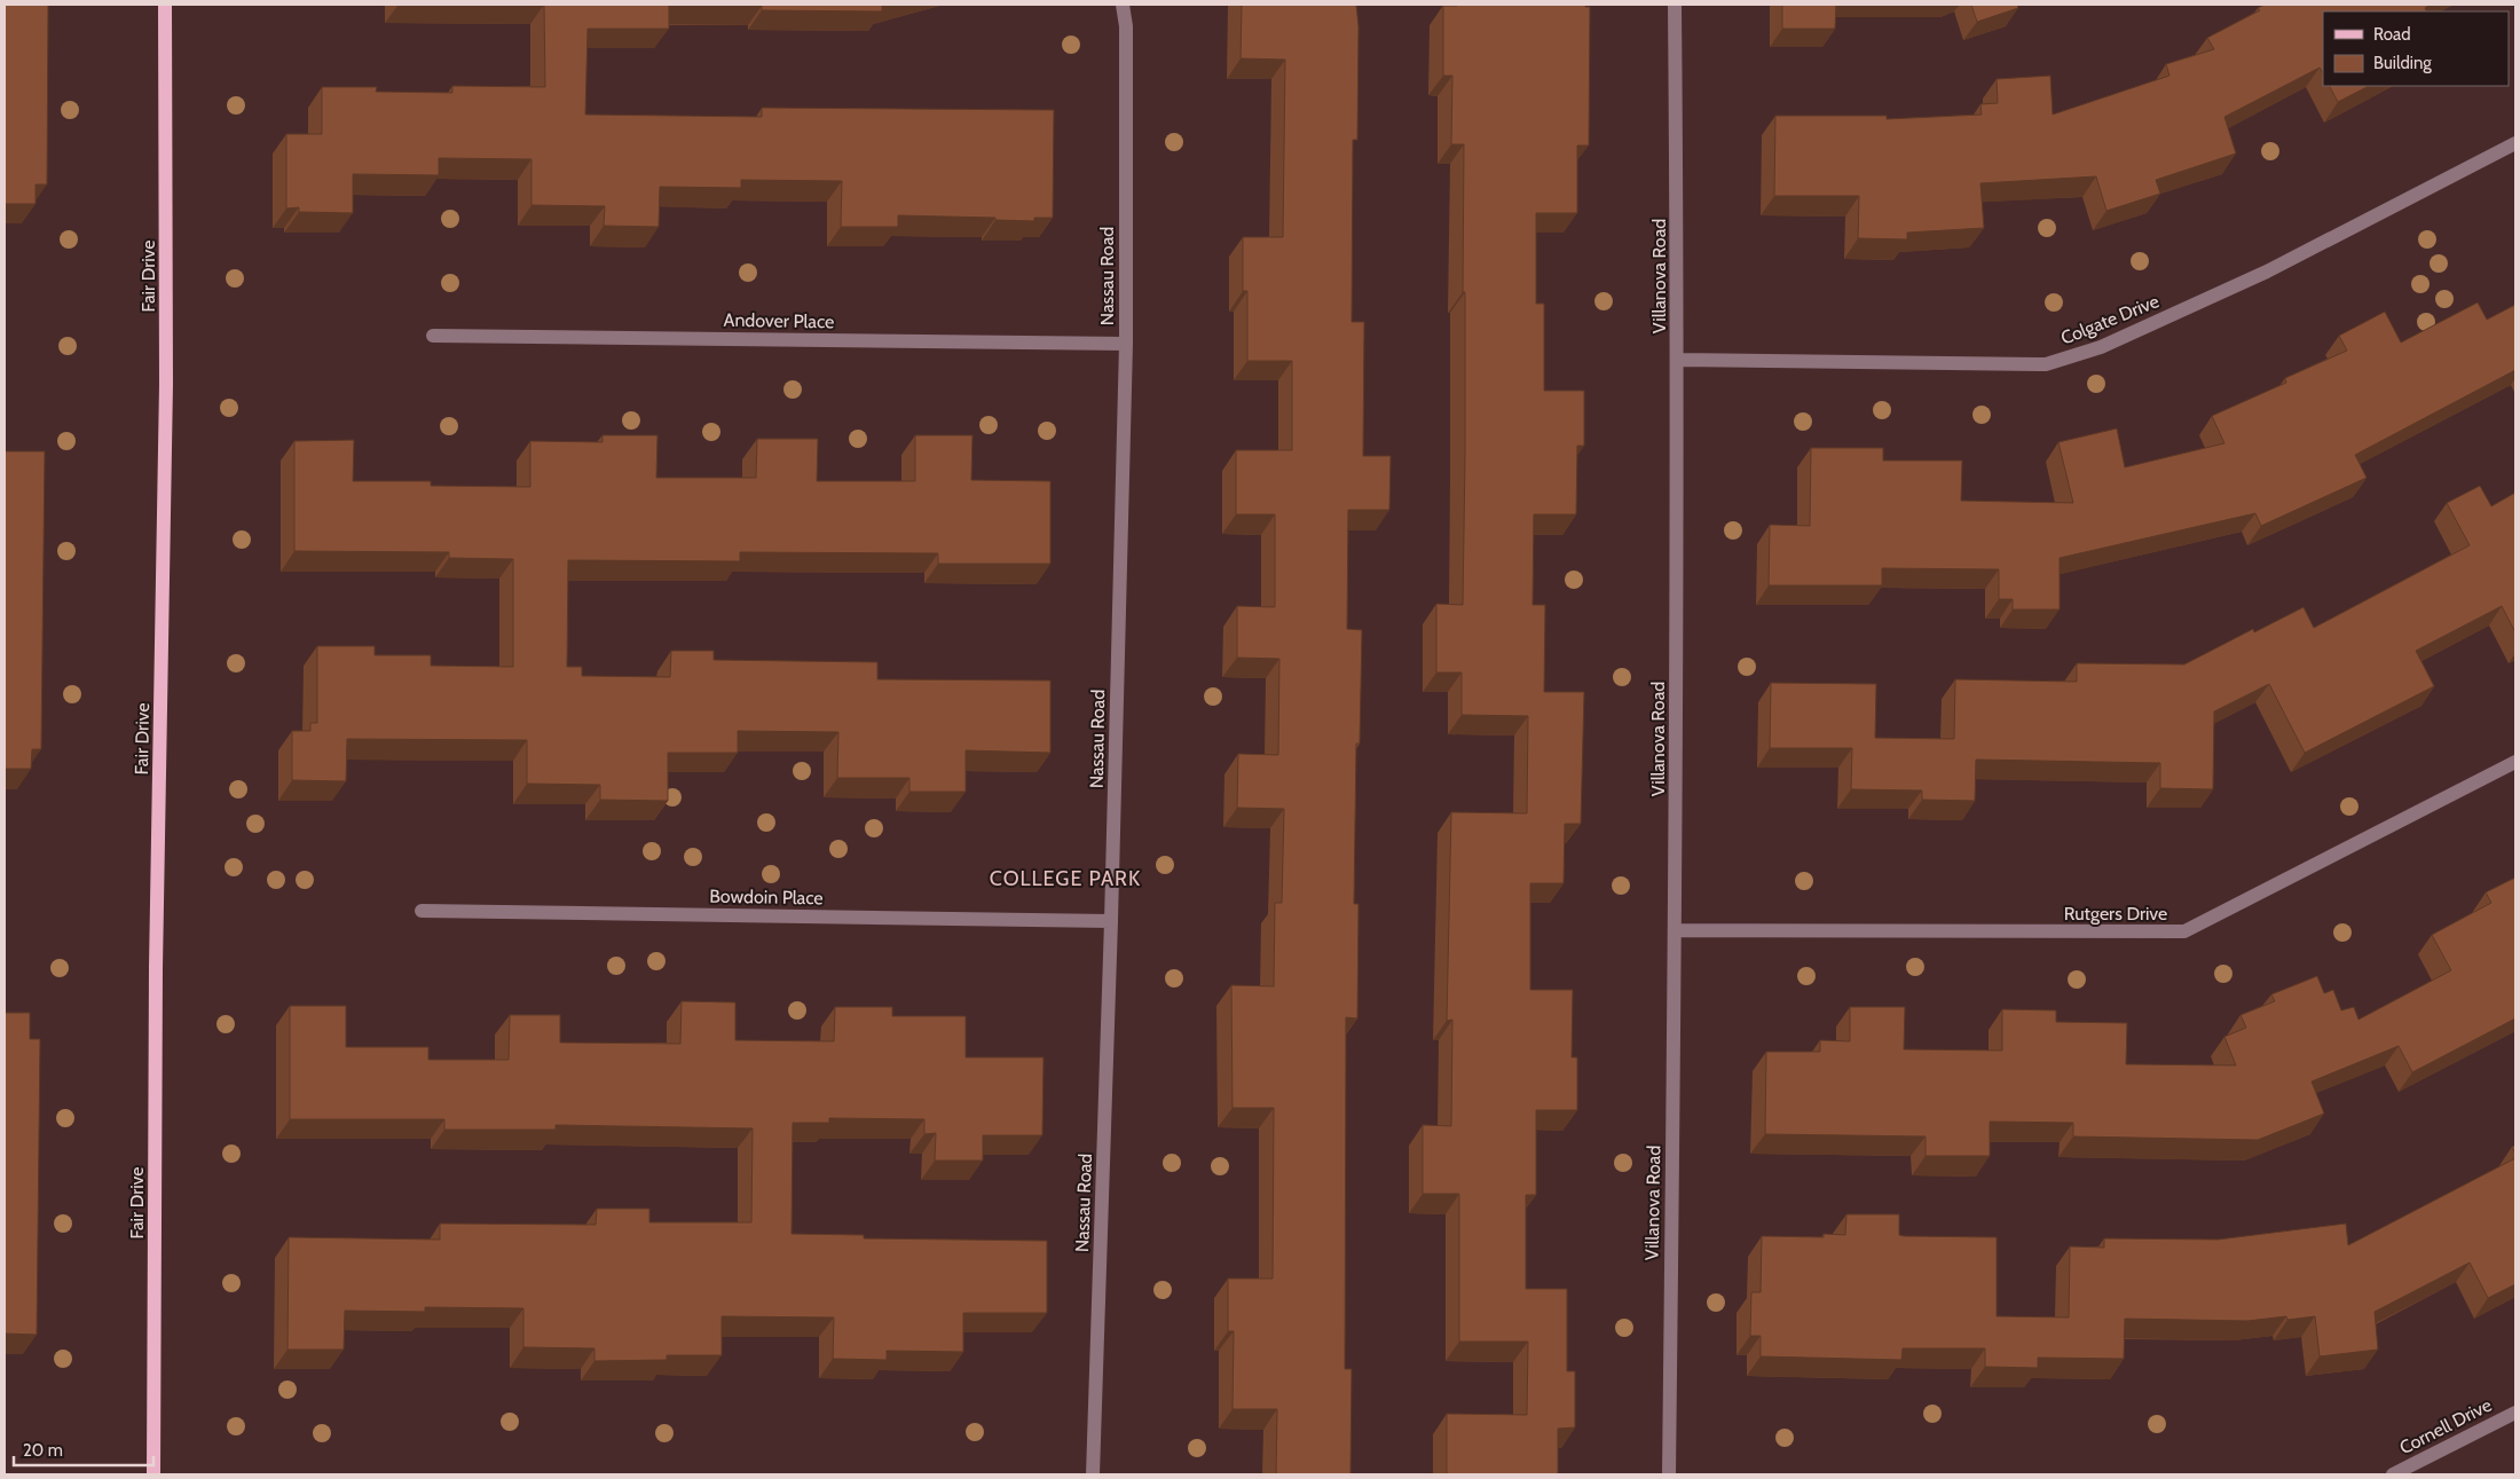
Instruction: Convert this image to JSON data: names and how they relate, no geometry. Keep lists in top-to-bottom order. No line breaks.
{"streets":{"main road":["Fair Drive"],"street":["Nassau Road","Villanova Road","Colgate Drive","Andover Place","Bowdoin Place","Rutgers Drive","Cornell Drive"]},"crossings":[["Nassau Road","Andover Place"],["Nassau Road","Bowdoin Place"],["Villanova Road","Colgate Drive"],["Villanova Road","Rutgers Drive"]],"districts":["COLLEGE PARK"],"legend":["Road","Building"],"scale_bar":"20 m"}
